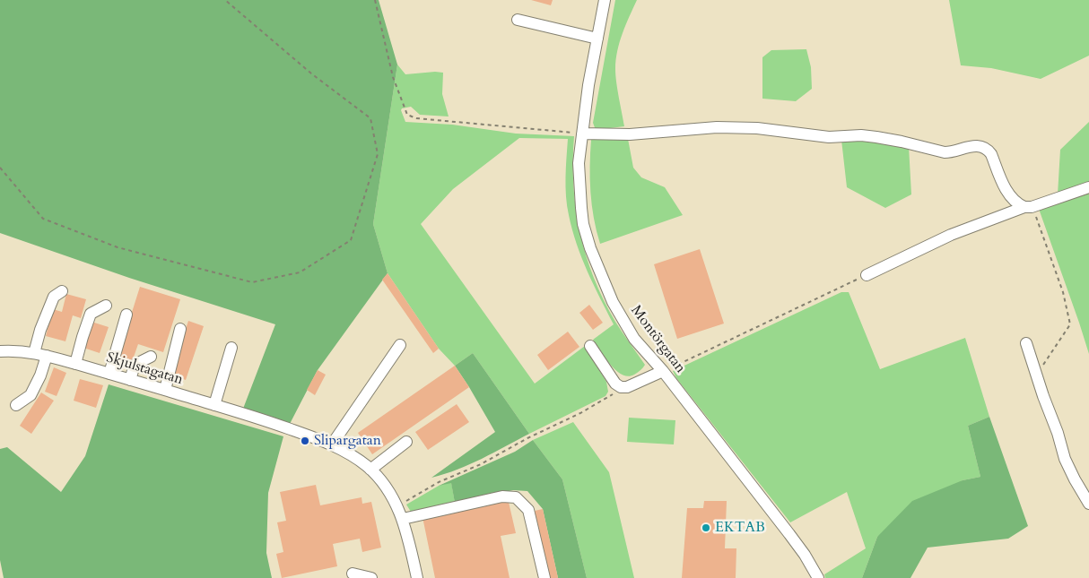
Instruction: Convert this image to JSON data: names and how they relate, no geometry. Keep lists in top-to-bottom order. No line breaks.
{"streets":{"street":["Montörgatan","Skjulstagatan"]},"places":["Slipargatan","EKTAB"]}
